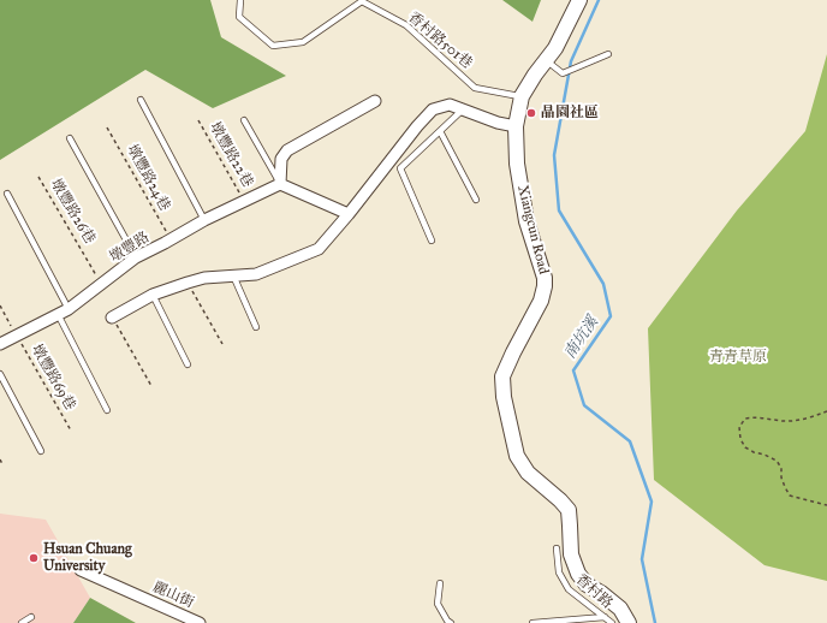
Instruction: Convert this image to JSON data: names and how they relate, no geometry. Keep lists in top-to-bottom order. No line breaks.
{"streets":{"street":["Xiangcun Road","墩豐路","麗山街"],"lane":["香村路501巷","香村路"],"path":["墩豐路22巷","墩豐路24巷","墩豐路26巷","墩豐路69巷"]},"crossings":[["香村路501巷","Xiangcun Road"],["墩豐路22巷","墩豐路"],["墩豐路24巷","墩豐路"],["墩豐路26巷","墩豐路"],["墩豐路","墩豐路69巷"]],"water":["南坑溪"],"parks":["青青草原"],"places":["晶園社區","Hsuan Chuang University"]}
